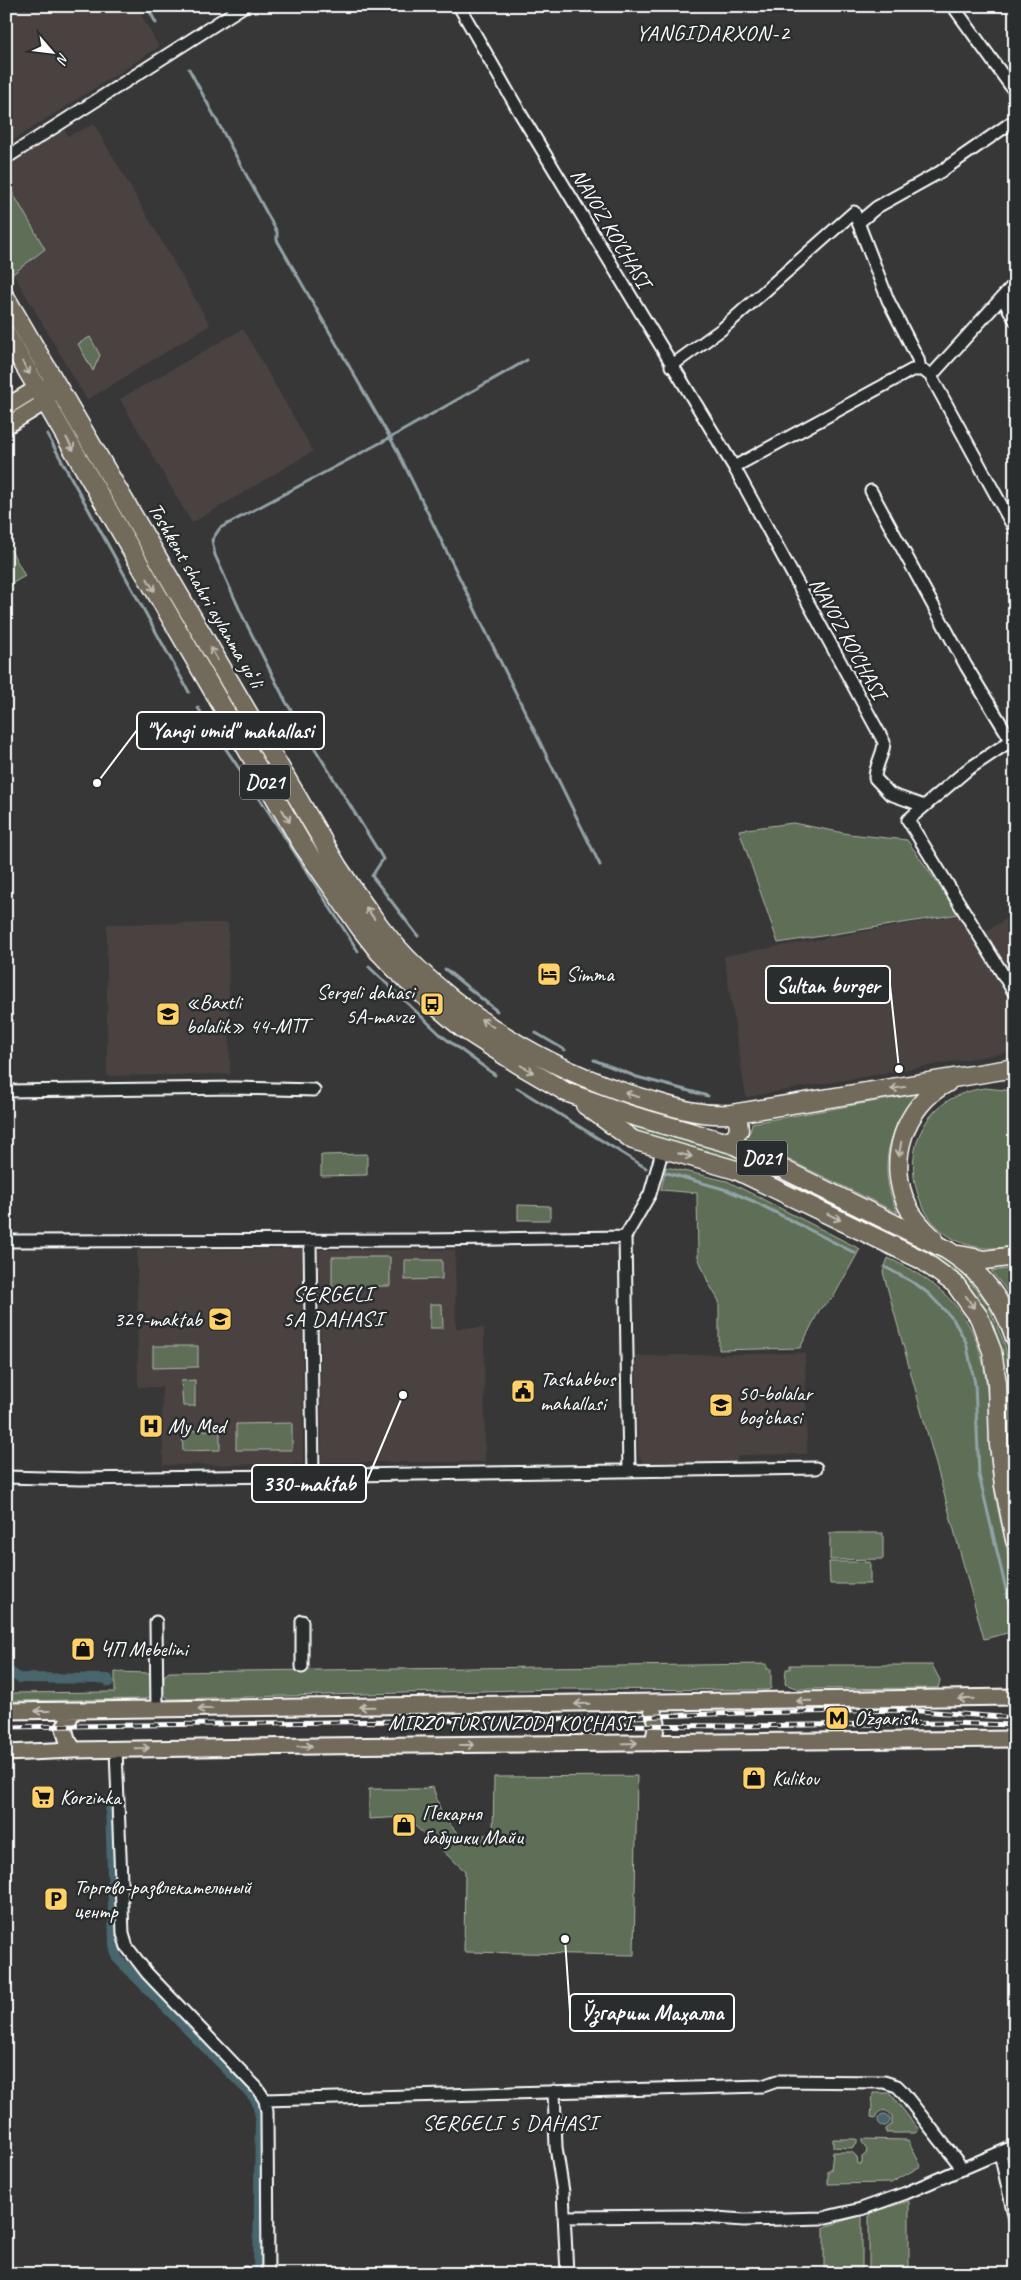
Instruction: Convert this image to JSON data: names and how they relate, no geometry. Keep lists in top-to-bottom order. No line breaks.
{"streets":{"highway":["Toshkent shahri aylanma yoʻli","D021"],"main road":["MIRZO TURSUNZODA KO'CHASI"],"street":["NAVO'Z KO'CHASI"]},"districts":["YANGIDARXON-2","SERGELI 5A DAHASI","SERGELI 5 DAHASI"],"places":{"other":["\"Yangi umid\" mahallasi","Sultan burger","330-maktab","Ўзгариш Маҳалла"],"hotel":["Simma"],"bus stop":["Sergeli dahasi 5A-mavze"],"school or university":["«Baxtli bolalik» 44-MTT","329-maktab","50-bolalar bog'chasi"],"public building":["Tashabbus mahallasi"],"hospital":["My Med"],"shop":["ЧП Mebelini","Kulikov","Пекарня бабушки Майи"],"metro station":["O‘zgarish"],"supermarket":["Korzinka"],"parking":["Торгово-развлекательный центр"]},"north":"bottom right"}
